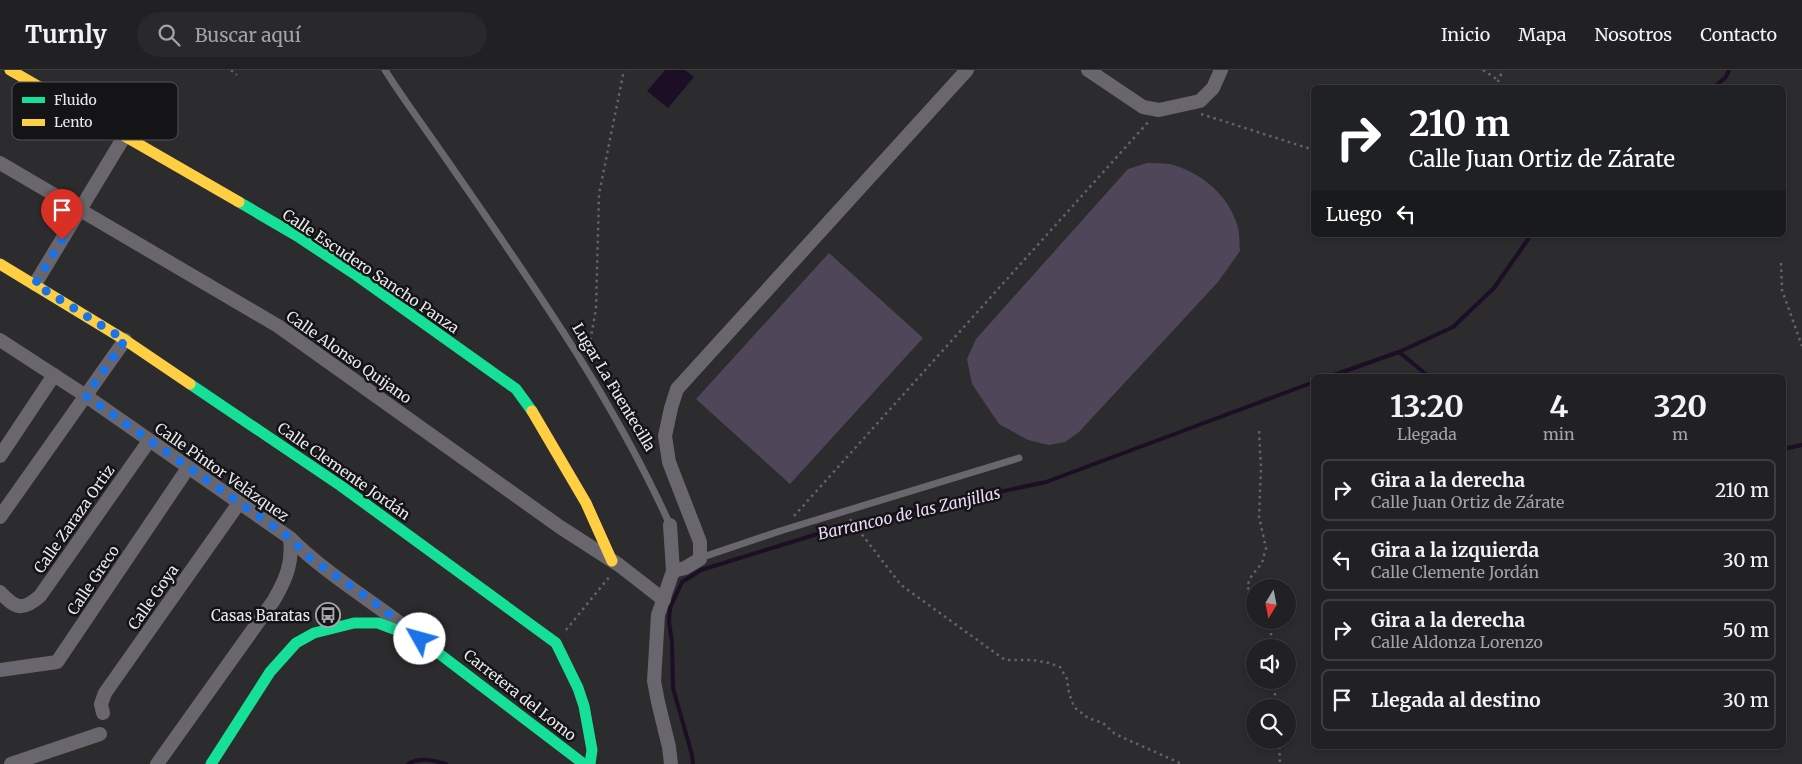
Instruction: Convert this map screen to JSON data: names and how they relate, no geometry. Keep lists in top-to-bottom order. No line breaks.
{"streets":{"street":["Calle Escudero Sancho Panza","Calle Alonso Quijano","Lugar La Fuentecilla","Calle Clemente Jordán","Calle Pintor Velázquez","Calle Zaraza Ortiz","Calle Greco","Calle Goya","Carretera del Lomo"]},"crossings":[["Calle Escudero Sancho Panza","Calle Alonso Quijano"],["Calle Alonso Quijano","Lugar La Fuentecilla"],["Calle Pintor Velázquez","Calle Zaraza Ortiz"],["Calle Pintor Velázquez","Calle Greco"],["Calle Pintor Velázquez","Calle Goya"],["Calle Pintor Velázquez","Carretera del Lomo"]],"water":["Barrancoo de las Zanjillas"],"places":{"bus stop":["Casas Baratas"]},"legend":["Fluido","Lento"],"north":"bottom","page":{"header":"Turnly","search":"Buscar aquí","nav":["Inicio","Mapa","Nosotros","Contacto"],"turn":["210 m","Calle Juan Ortiz de Zárate"],"then":"Luego","eta":["13:20","Llegada","4","min","320","m"],"list":[{"name":"Gira a la derecha","note":"Calle Juan Ortiz de Zárate","value":"210 m"},{"name":"Gira a la izquierda","note":"Calle Clemente Jordán","value":"30 m"},{"name":"Gira a la derecha","note":"Calle Aldonza Lorenzo","value":"50 m"},{"name":"Llegada al destino","value":"30 m"}]}}
